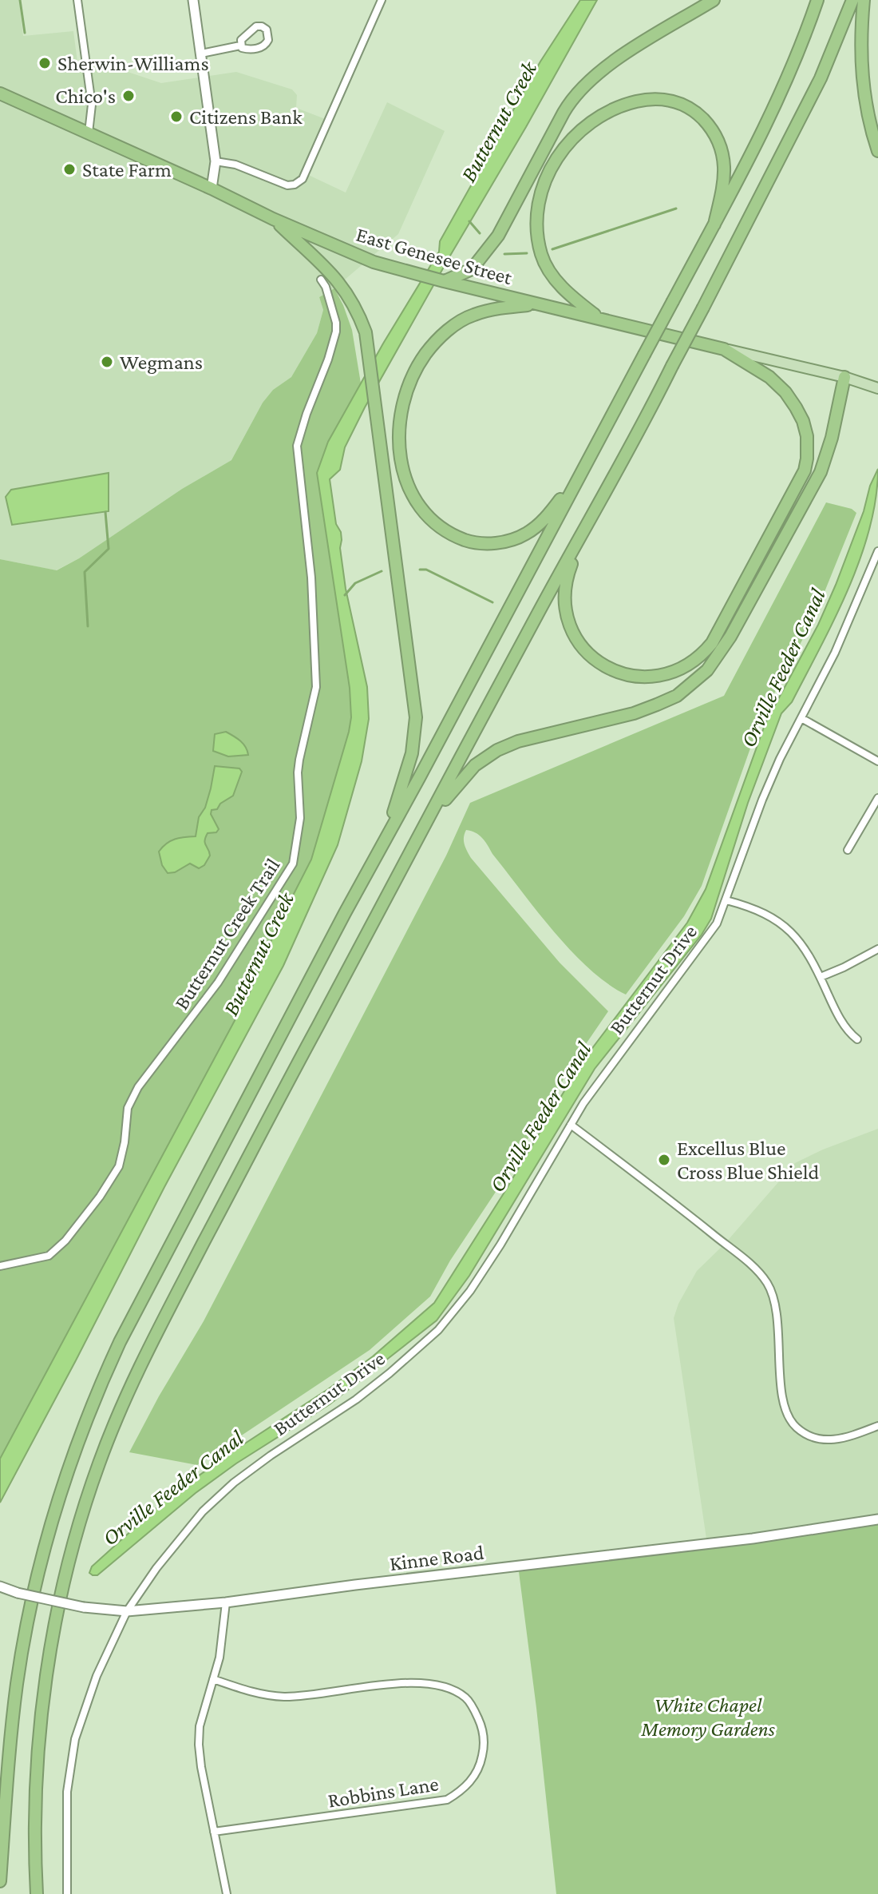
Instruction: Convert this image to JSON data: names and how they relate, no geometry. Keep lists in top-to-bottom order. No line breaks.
{"streets":{"highway":["East Genesee Street"],"street":["Butternut Creek Trail","Butternut Drive","Kinne Road","Robbins Lane"]},"crossings":[["Butternut Drive","Kinne Road"]],"water":["Butternut Creek","Orville Feeder Canal"],"parks":["White Chapel Memory Gardens"],"places":["Sherwin-Williams","Chico's","Citizens Bank","State Farm","Wegmans","Excellus Blue Cross Blue Shield"]}
